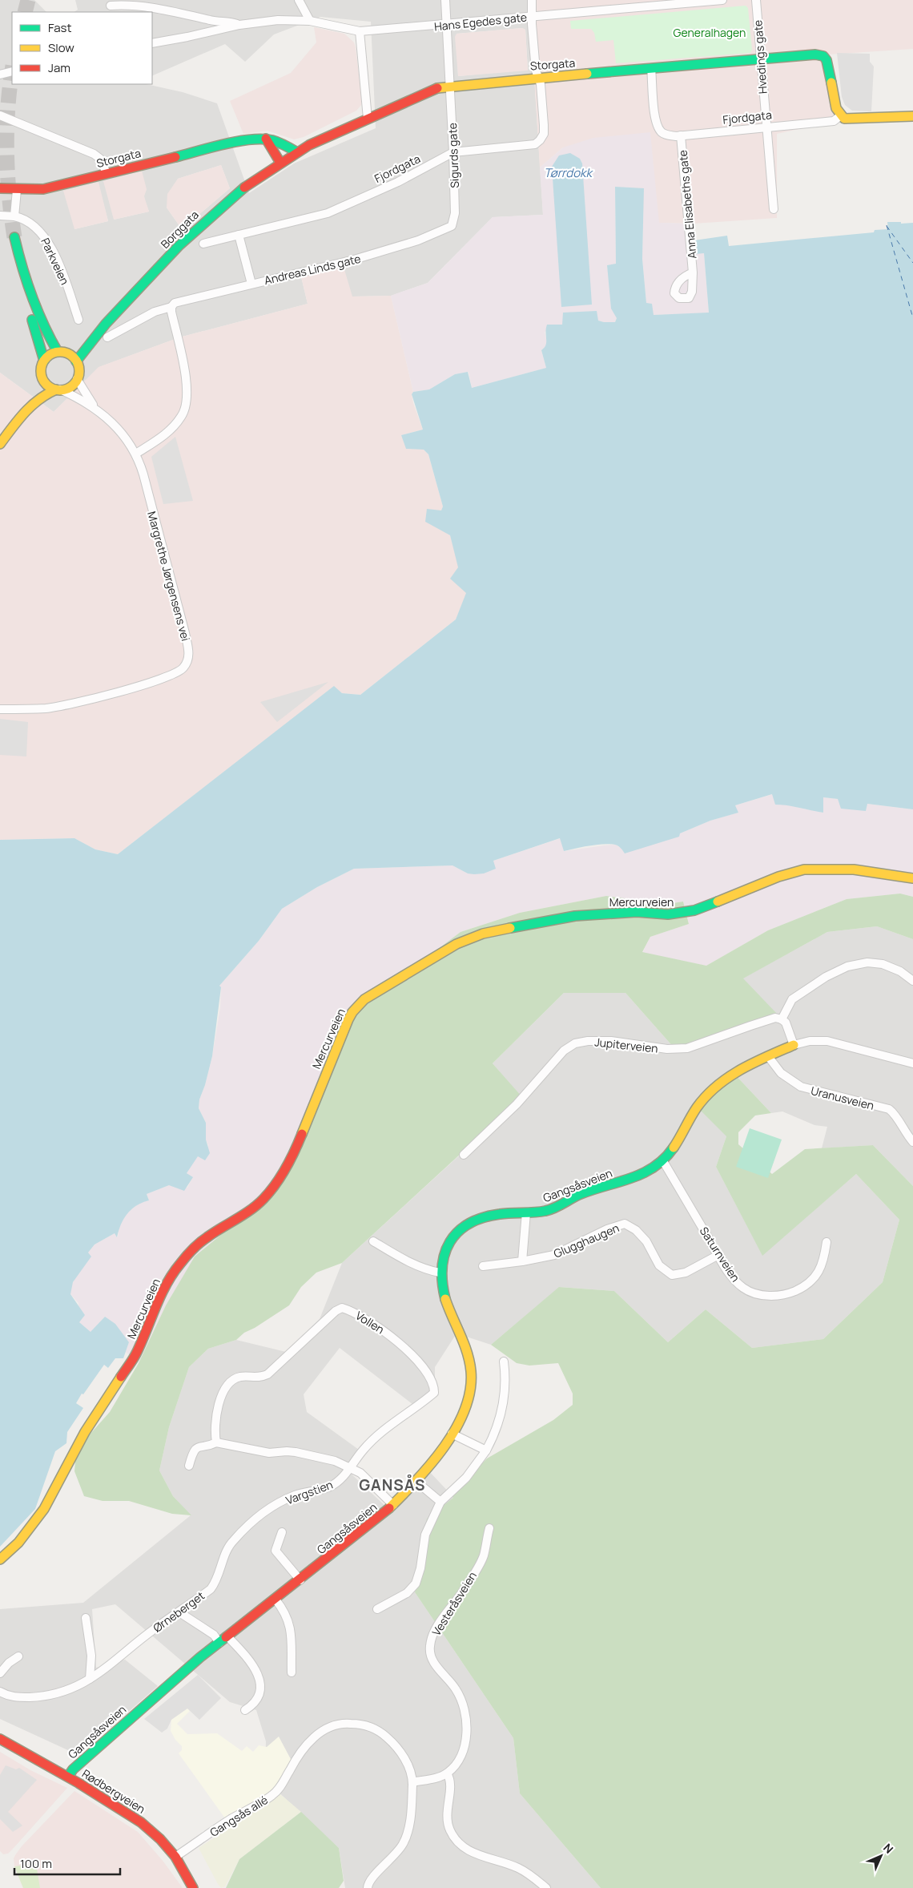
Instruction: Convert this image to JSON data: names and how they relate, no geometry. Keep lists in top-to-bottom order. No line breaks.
{"streets":{"main road":["Storgata","Borggata","Mercurveien","Gangsåsveien","Rødbergveien"],"street":["Hans Egedes gate","Hvedings gate","Fjordgata","Sigurds gate","Anna Elisabeths gate","Parkveien","Andreas Linds gate","Margrethe Jørgensens vei","Jupiterveien","Uranusveien","Glugghaugen","Saturnveien","Vollen","Vargstien","Vesteråsveien","Ørneberget","Gangsås allé"]},"crossings":[["Hans Egedes gate","Sigurds gate"],["Hvedings gate","Storgata"],["Hvedings gate","Fjordgata"],["Storgata","Fjordgata"],["Storgata","Sigurds gate"],["Storgata","Borggata"],["Fjordgata","Sigurds gate"],["Fjordgata","Anna Elisabeths gate"],["Sigurds gate","Andreas Linds gate"],["Borggata","Margrethe Jørgensens vei"],["Uranusveien","Gangsåsveien"],["Gangsåsveien","Saturnveien"],["Gangsåsveien","Rødbergveien"],["Glugghaugen","Saturnveien"],["Vollen","Vargstien"],["Vargstien","Ørneberget"],["Rødbergveien","Gangsås allé"]],"districts":["GANSÅS"],"water":["Tørrdokk"],"parks":["Generalhagen"],"legend":["Fast","Slow","Jam"],"scale_bar":"100 m","north":"top right"}
